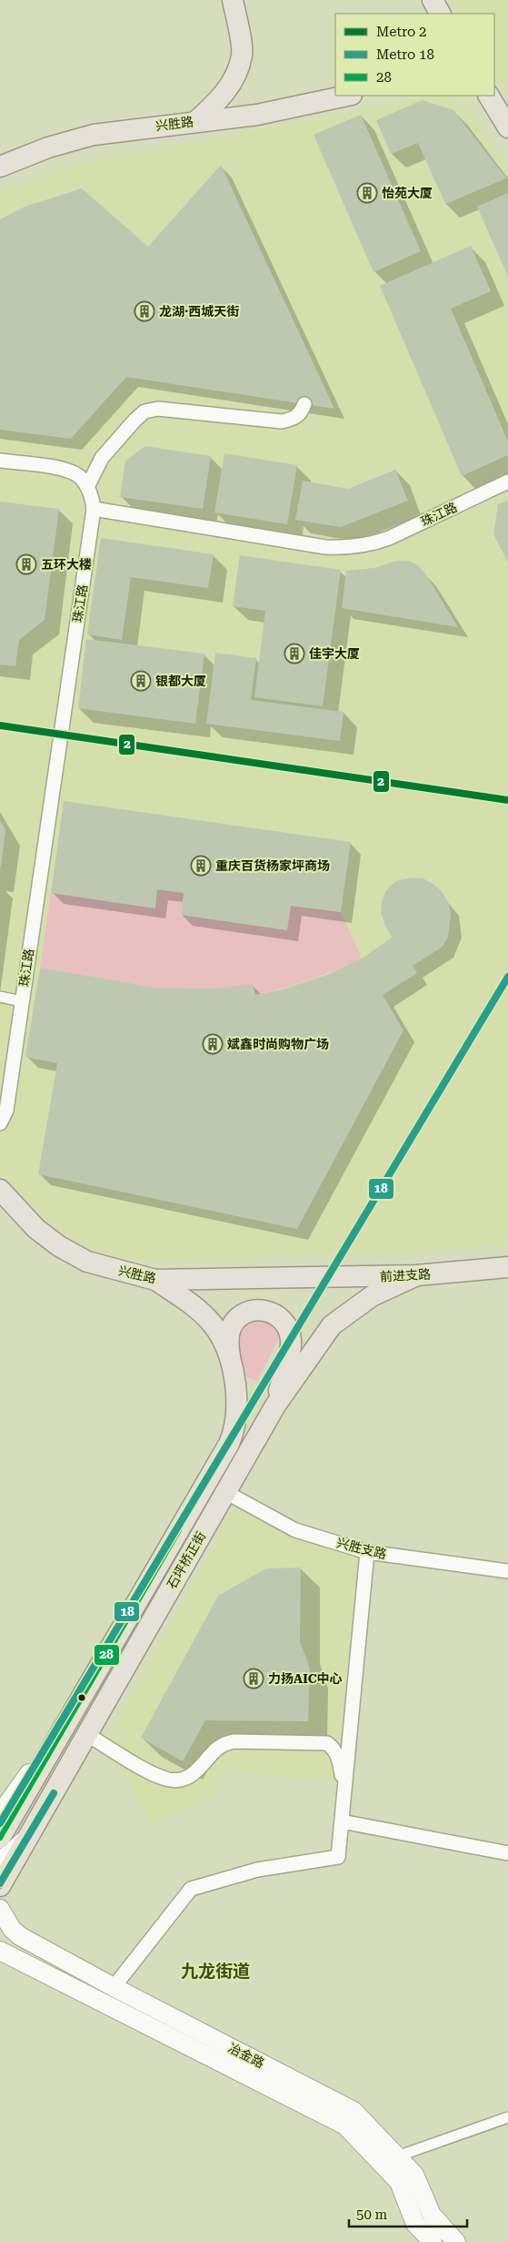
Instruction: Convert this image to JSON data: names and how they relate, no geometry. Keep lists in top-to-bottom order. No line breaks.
{"streets":{"main road":["兴胜路","前进支路","石坪桥正街","冶金路"],"street":["珠江路","兴胜支路"]},"crossings":[["兴胜路","前进支路"],["兴胜路","石坪桥正街"],["前进支路","石坪桥正街"],["兴胜支路","石坪桥正街"]],"districts":["九龙街道"],"places":{"building":["怡苑大厦","龙湖·西城天街","五环大楼","佳宇大厦","银都大厦","重庆百货杨家坪商场","斌鑫时尚购物广场","力扬AIC中心"]},"lines":["metro line 2","metro line 18","transit line 28"],"legend":["Metro 2","Metro 18","28"],"scale_bar":"50 m"}
